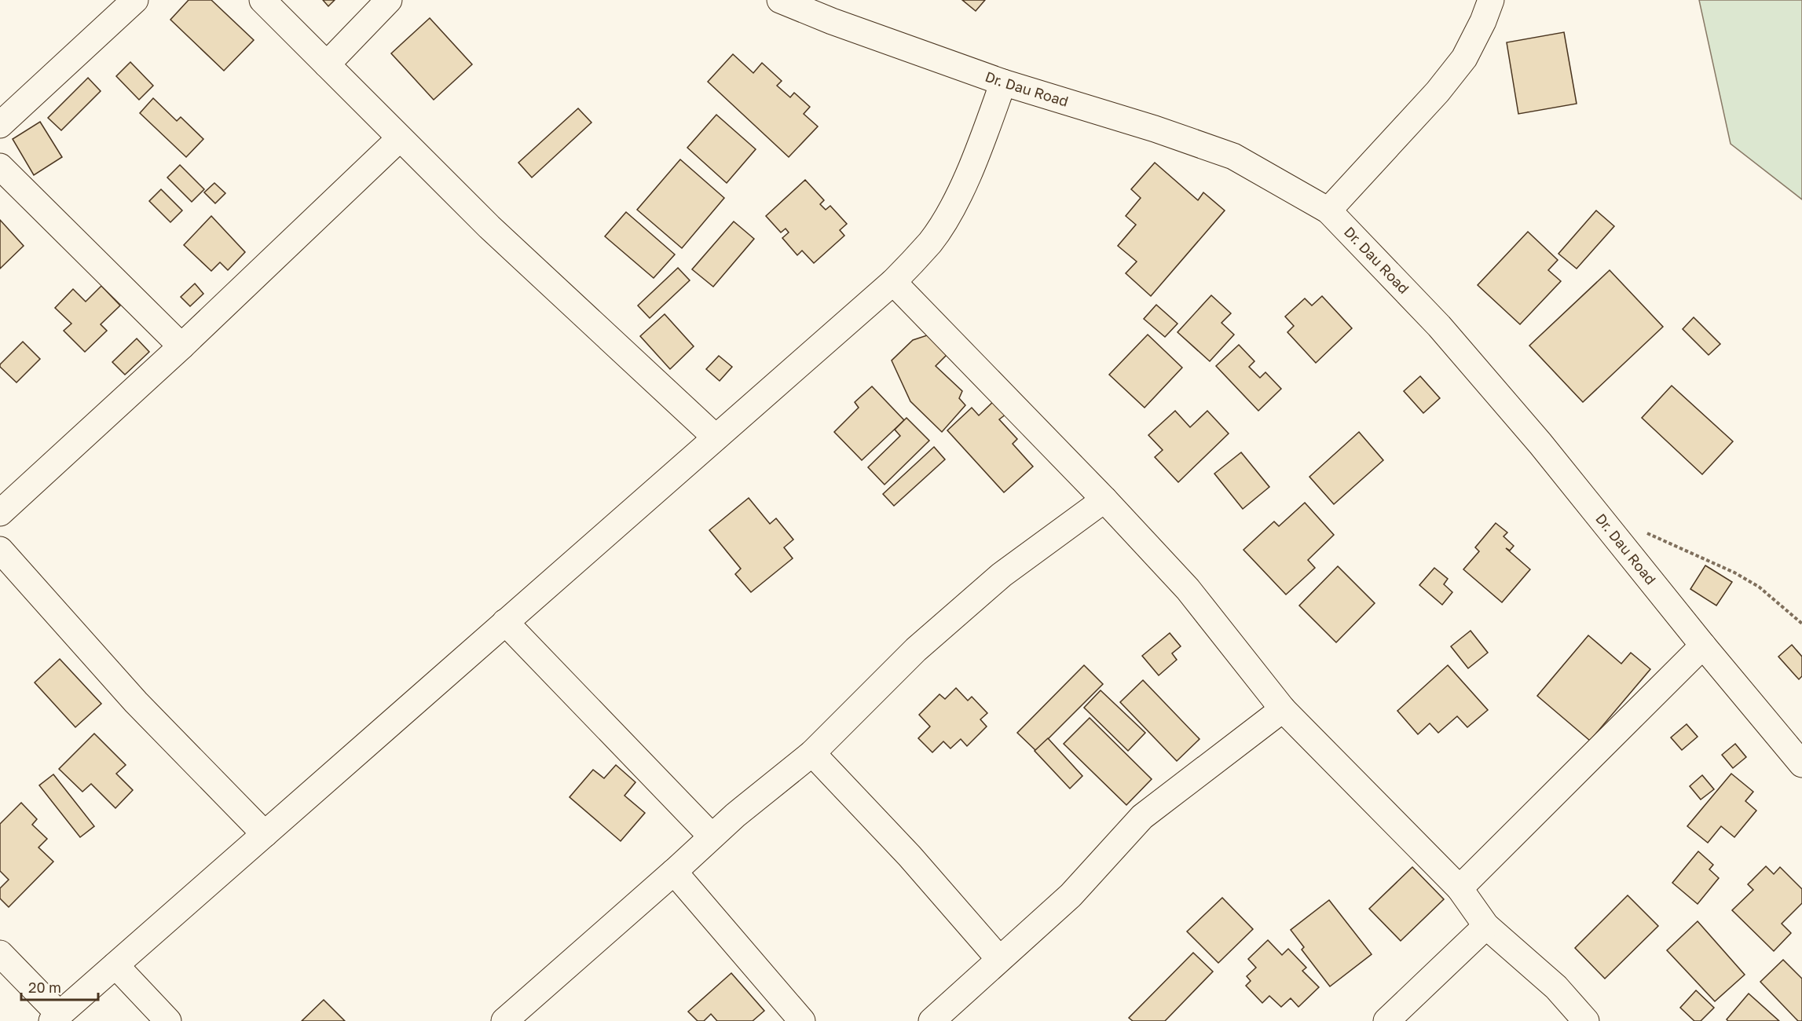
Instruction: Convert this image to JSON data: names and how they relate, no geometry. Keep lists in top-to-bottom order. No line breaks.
{"streets":{"street":["Dr. Dau Road"]},"scale_bar":"20 m"}
